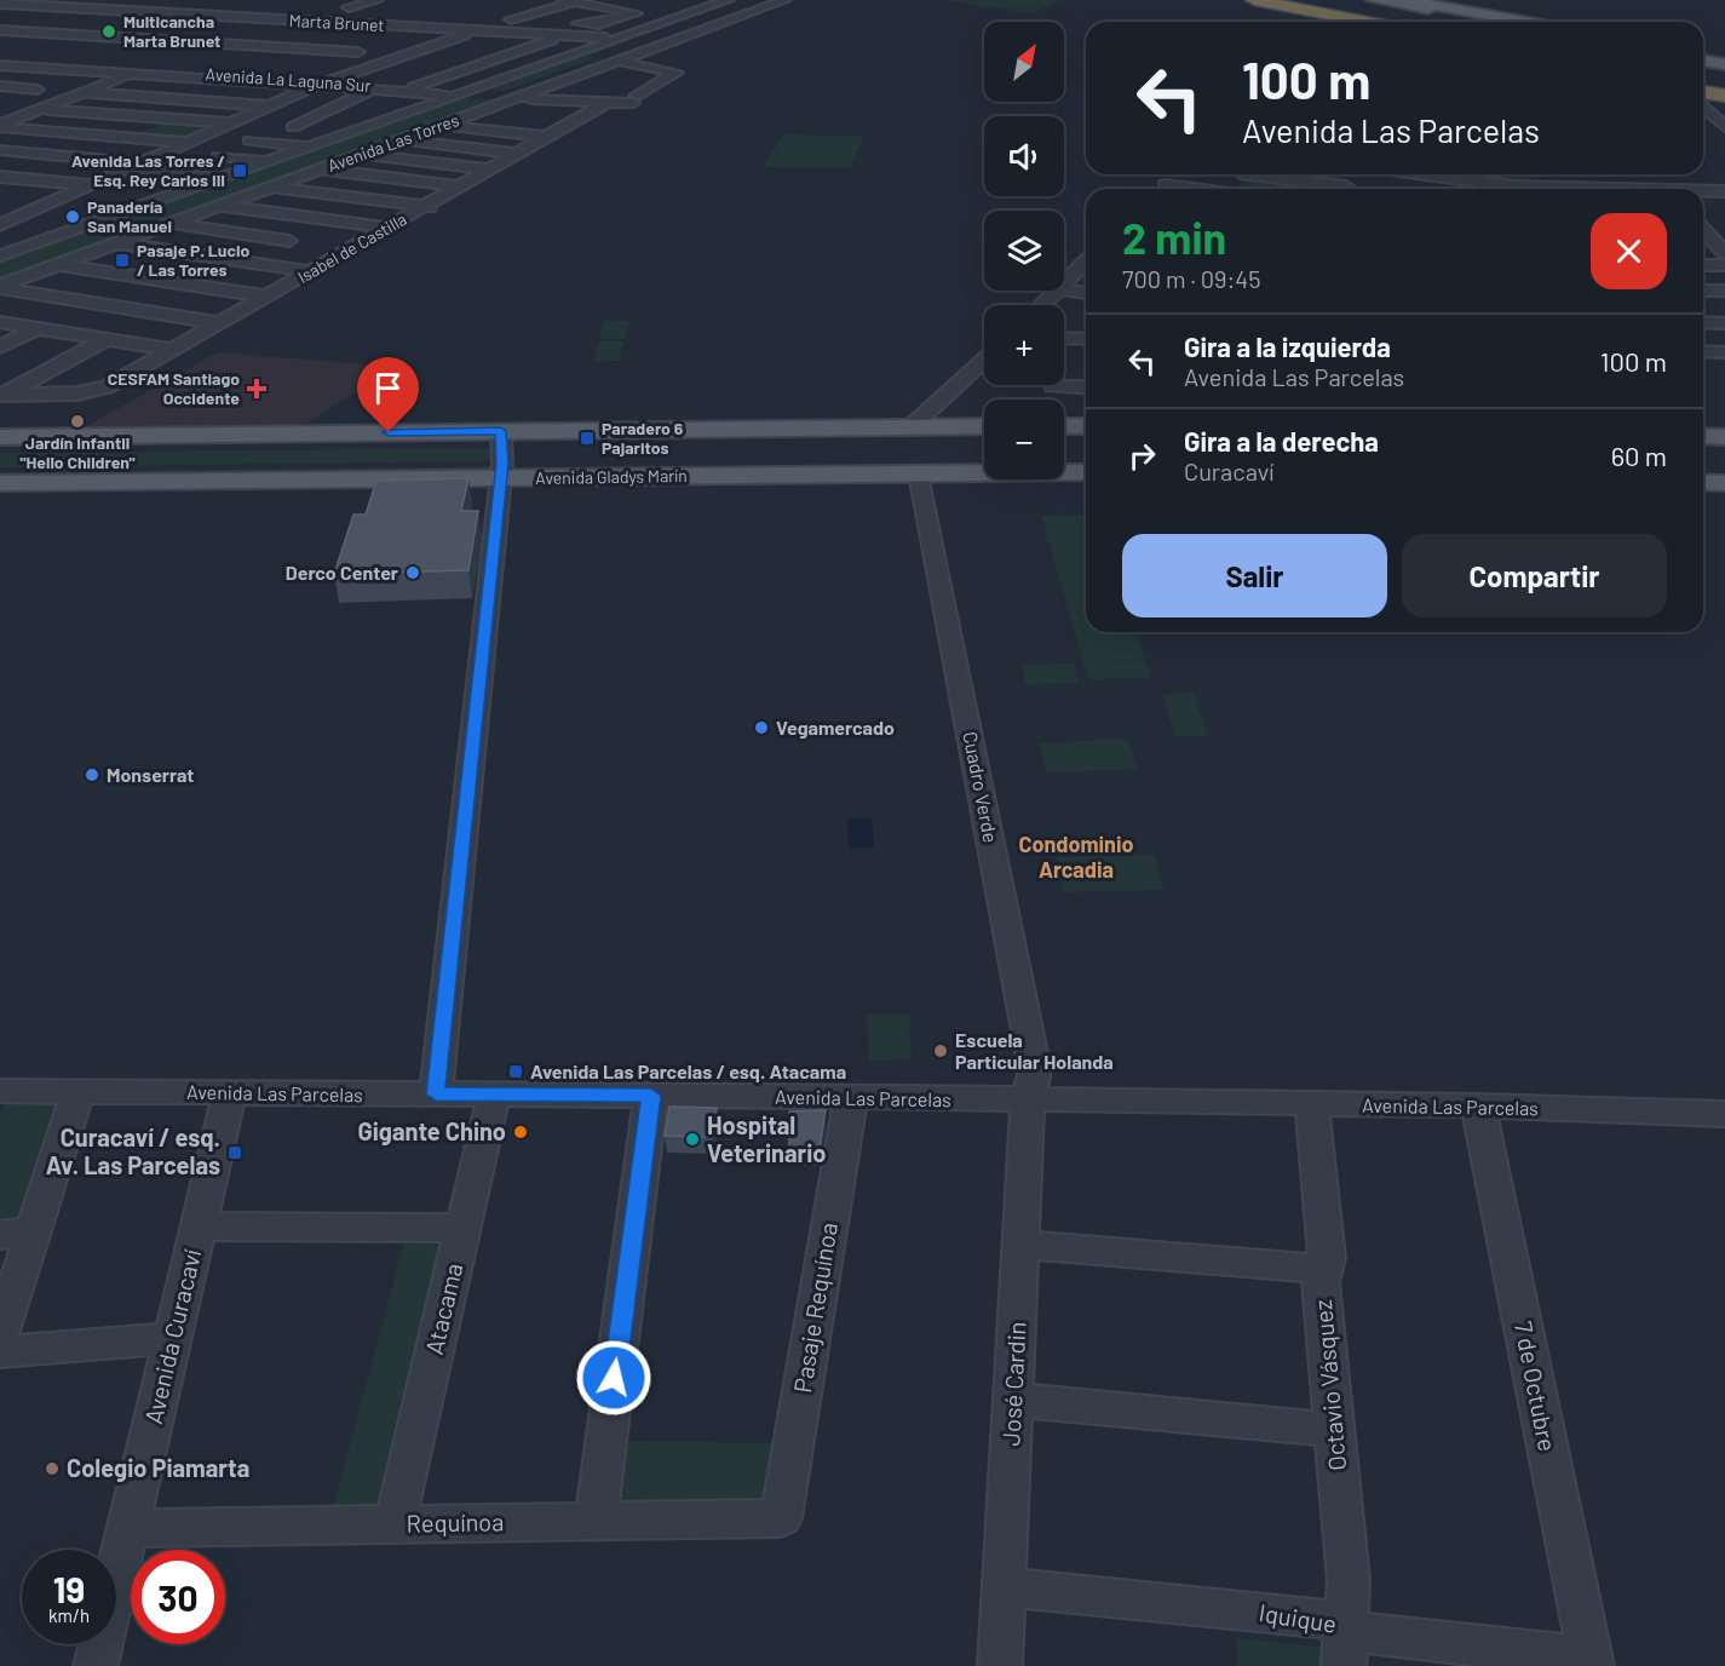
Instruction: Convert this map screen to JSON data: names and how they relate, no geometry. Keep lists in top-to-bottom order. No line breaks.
{"streets":{"main road":["Avenida Gladys Marín"],"street":["Marta Brunet","Avenida La Laguna Sur","Avenida Las Torres","Isabel de Castilla","Cuadro Verde","Avenida Las Parcelas","Pasaje Requínoa","Atacama","Avenida Curacaví","José Cardin","Octavio Vásquez","7 de Octubre","Requínoa","Iquique"]},"crossings":[["Marta Brunet","Avenida Las Torres"],["Avenida La Laguna Sur","Avenida Las Torres"],["Avenida La Laguna Sur","Isabel de Castilla"],["Avenida Gladys Marín","Cuadro Verde"],["Cuadro Verde","Avenida Las Parcelas"],["Cuadro Verde","José Cardin"],["Avenida Las Parcelas","Pasaje Requínoa"],["Avenida Las Parcelas","Atacama"],["Avenida Las Parcelas","Avenida Curacaví"],["Avenida Las Parcelas","José Cardin"],["Avenida Las Parcelas","Octavio Vásquez"],["Avenida Las Parcelas","7 de Octubre"],["Pasaje Requínoa","Requínoa"],["Atacama","Requínoa"],["Avenida Curacaví","Requínoa"],["José Cardin","Iquique"],["Octavio Vásquez","Iquique"],["7 de Octubre","Iquique"]],"districts":["Condominio Arcadia"],"places":{"other":["Multicancha Marta Brunet","Panadería San Manuel","Jardín Infantil \"Hello Children\"","Derco Center","Vegamercado","Monserrat","Escuela Particular Holanda","Gigante Chino","Hospital Veterinario","Colegio Piamarta"],"transit":["Avenida Las Torres / Esq. Rey Carlos III","Pasaje P. Lucio / Las Torres","Paradero 6 Pajaritos","Avenida Las Parcelas / esq. Atacama","Curacaví / esq. Av. Las Parcelas"],"health":["CESFAM Santiago Occidente"]},"north":"top right","page":{"map_buttons":["+","−"],"turn":["100 m","Avenida Las Parcelas"],"heading":["2 min","700 m · 09:45"],"list":[{"name":"Gira a la izquierda","note":"Avenida Las Parcelas","value":"100 m"},{"name":"Gira a la derecha","note":"Curacaví","value":"60 m"}],"buttons":["Salir","Compartir"],"speed":"19 km/h","limit":"30"}}
